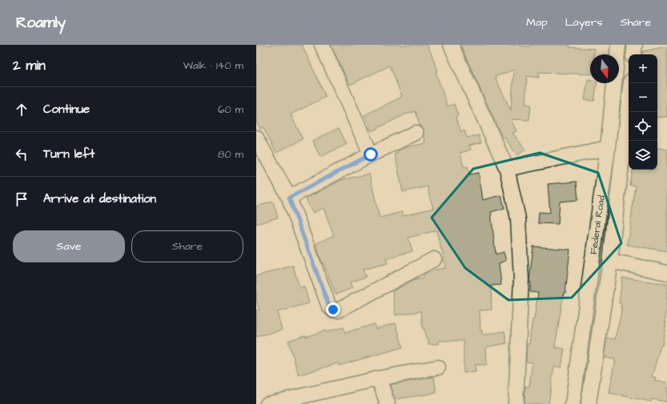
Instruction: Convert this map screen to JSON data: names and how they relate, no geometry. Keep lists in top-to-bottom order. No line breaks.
{"streets":{"street":["Federal Road"]},"north":"bottom","page":{"header":"Roamly","nav":["Map","Layers","Share"],"heading":["2 min","Walk · 140 m"],"map_buttons":["+","−"],"list":[["Continue","60 m"],["Turn left","80 m"],"Arrive at destination"],"buttons":["Save","Share"]}}
